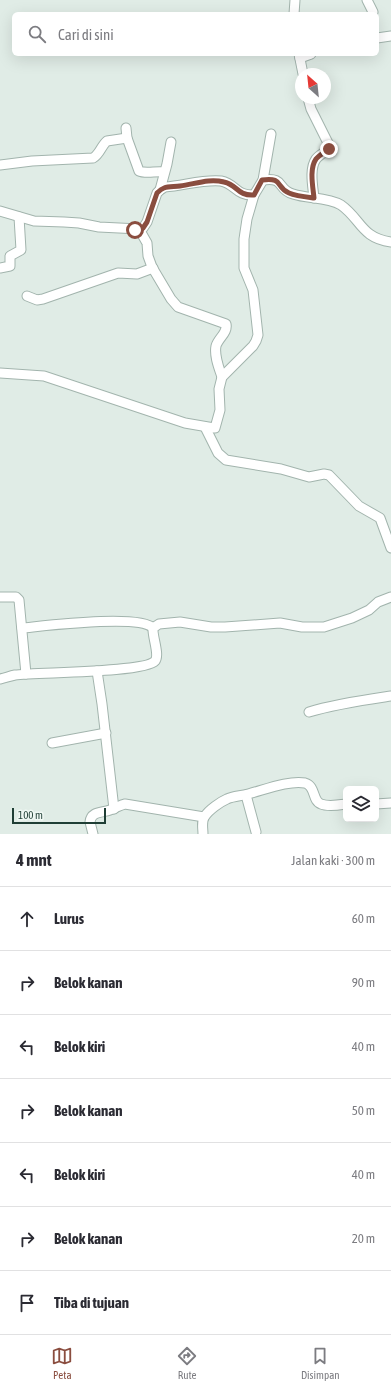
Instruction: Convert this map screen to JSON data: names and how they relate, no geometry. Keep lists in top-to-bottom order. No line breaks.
{"scale_bar":"100 m","north":"top left","page":{"search":"Cari di sini","scale":"100 m","heading":["4 mnt","Jalan kaki · 300 m"],"list":[["Lurus","60 m"],["Belok kanan","90 m"],["Belok kiri","40 m"],["Belok kanan","50 m"],["Belok kiri","40 m"],["Belok kanan","20 m"],"Tiba di tujuan"],"nav":["Peta","Rute","Disimpan"]}}
